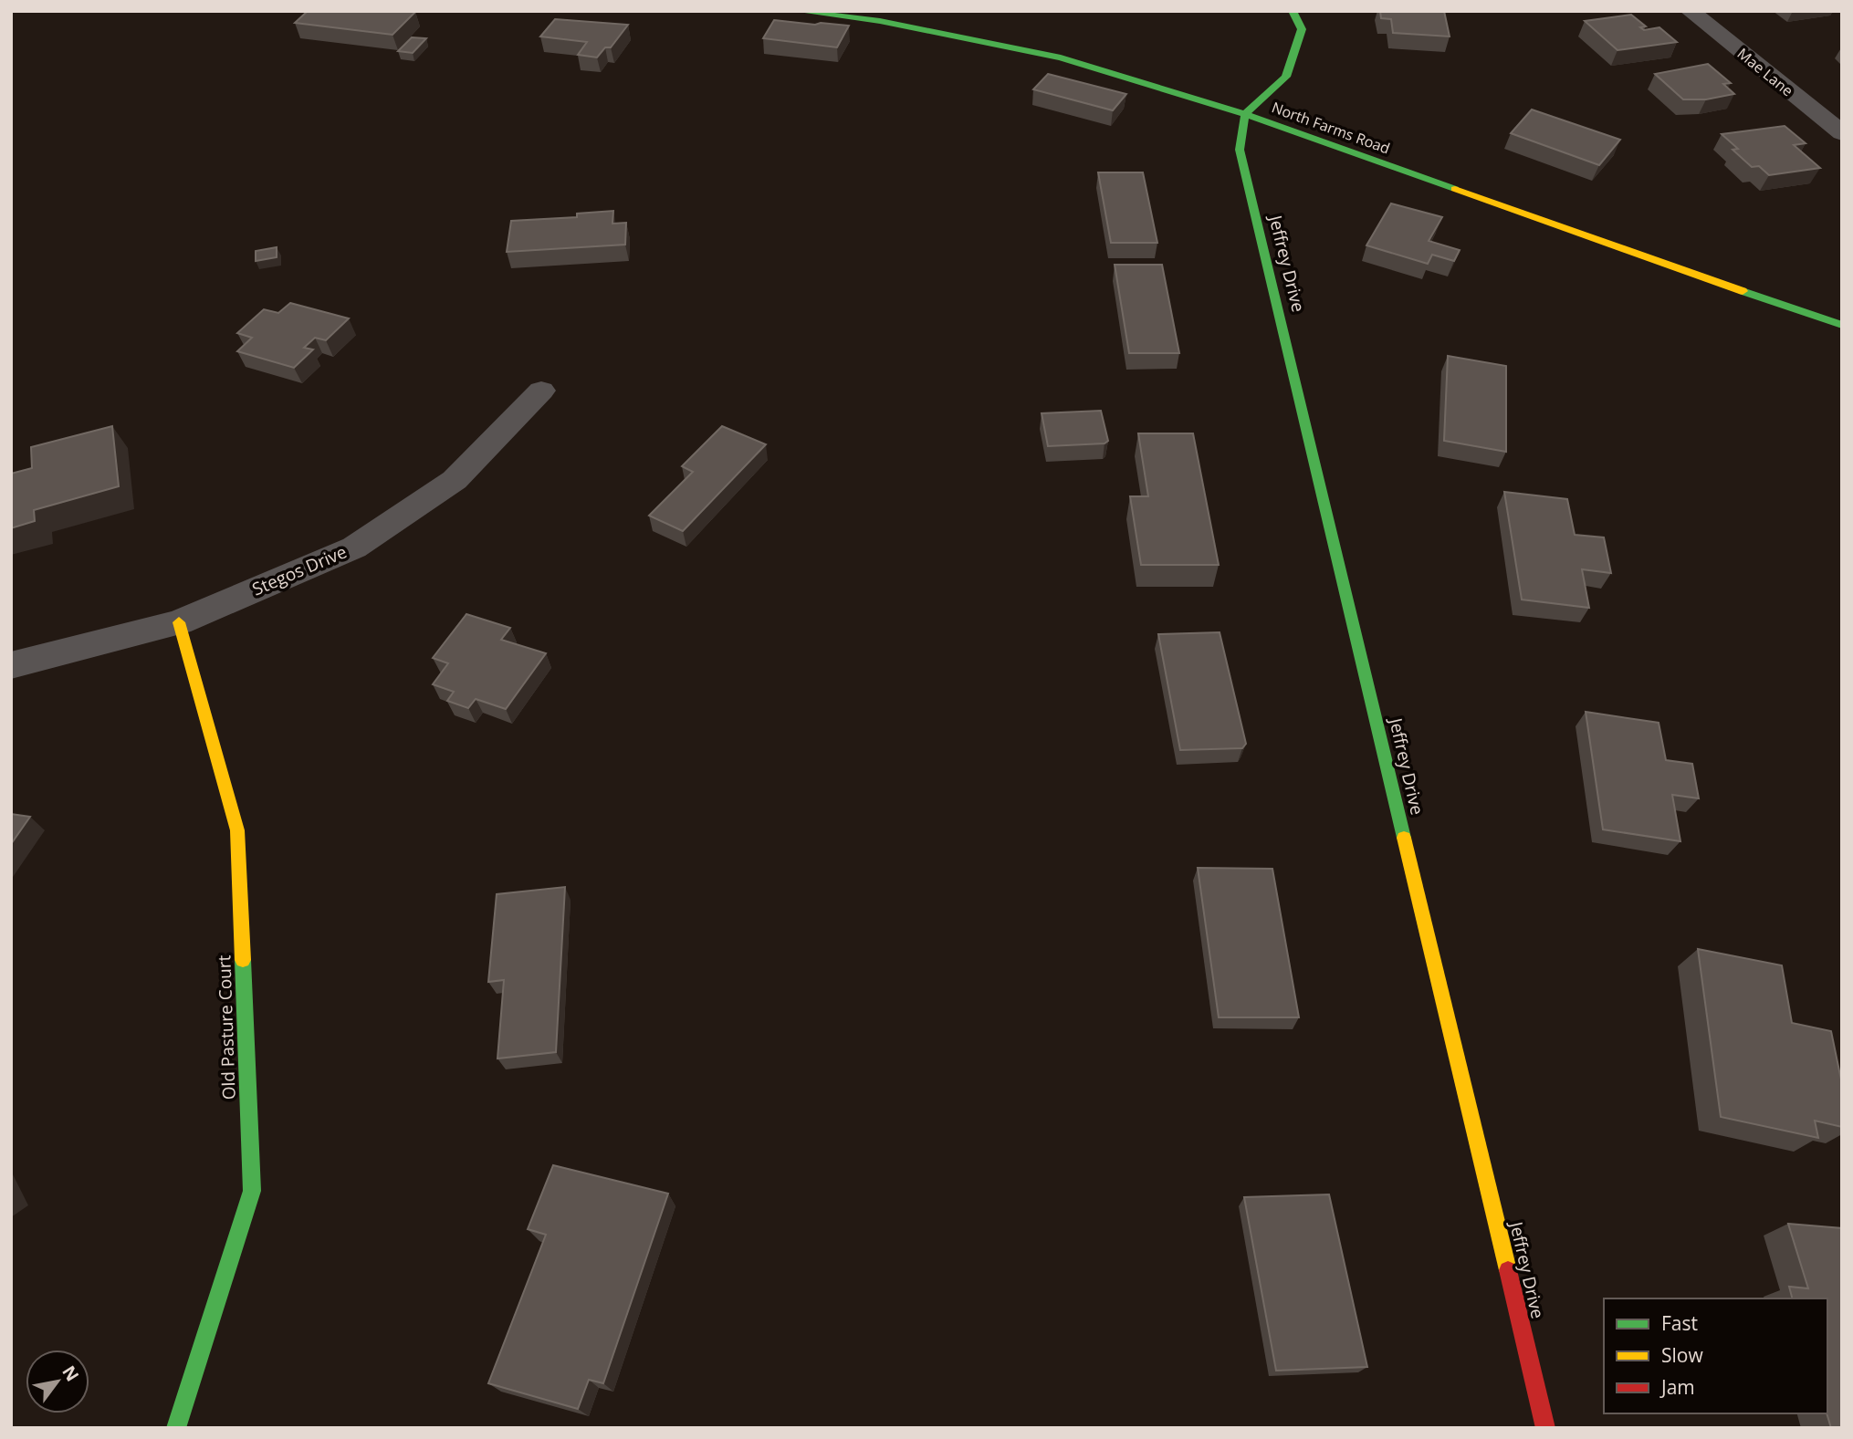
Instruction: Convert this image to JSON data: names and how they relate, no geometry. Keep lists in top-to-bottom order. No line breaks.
{"streets":{"street":["Mae Lane","North Farms Road","Jeffrey Drive","Stegos Drive","Old Pasture Court"]},"crossings":[["North Farms Road","Jeffrey Drive"],["Stegos Drive","Old Pasture Court"]],"legend":["Fast","Slow","Jam"],"north":"top right"}
